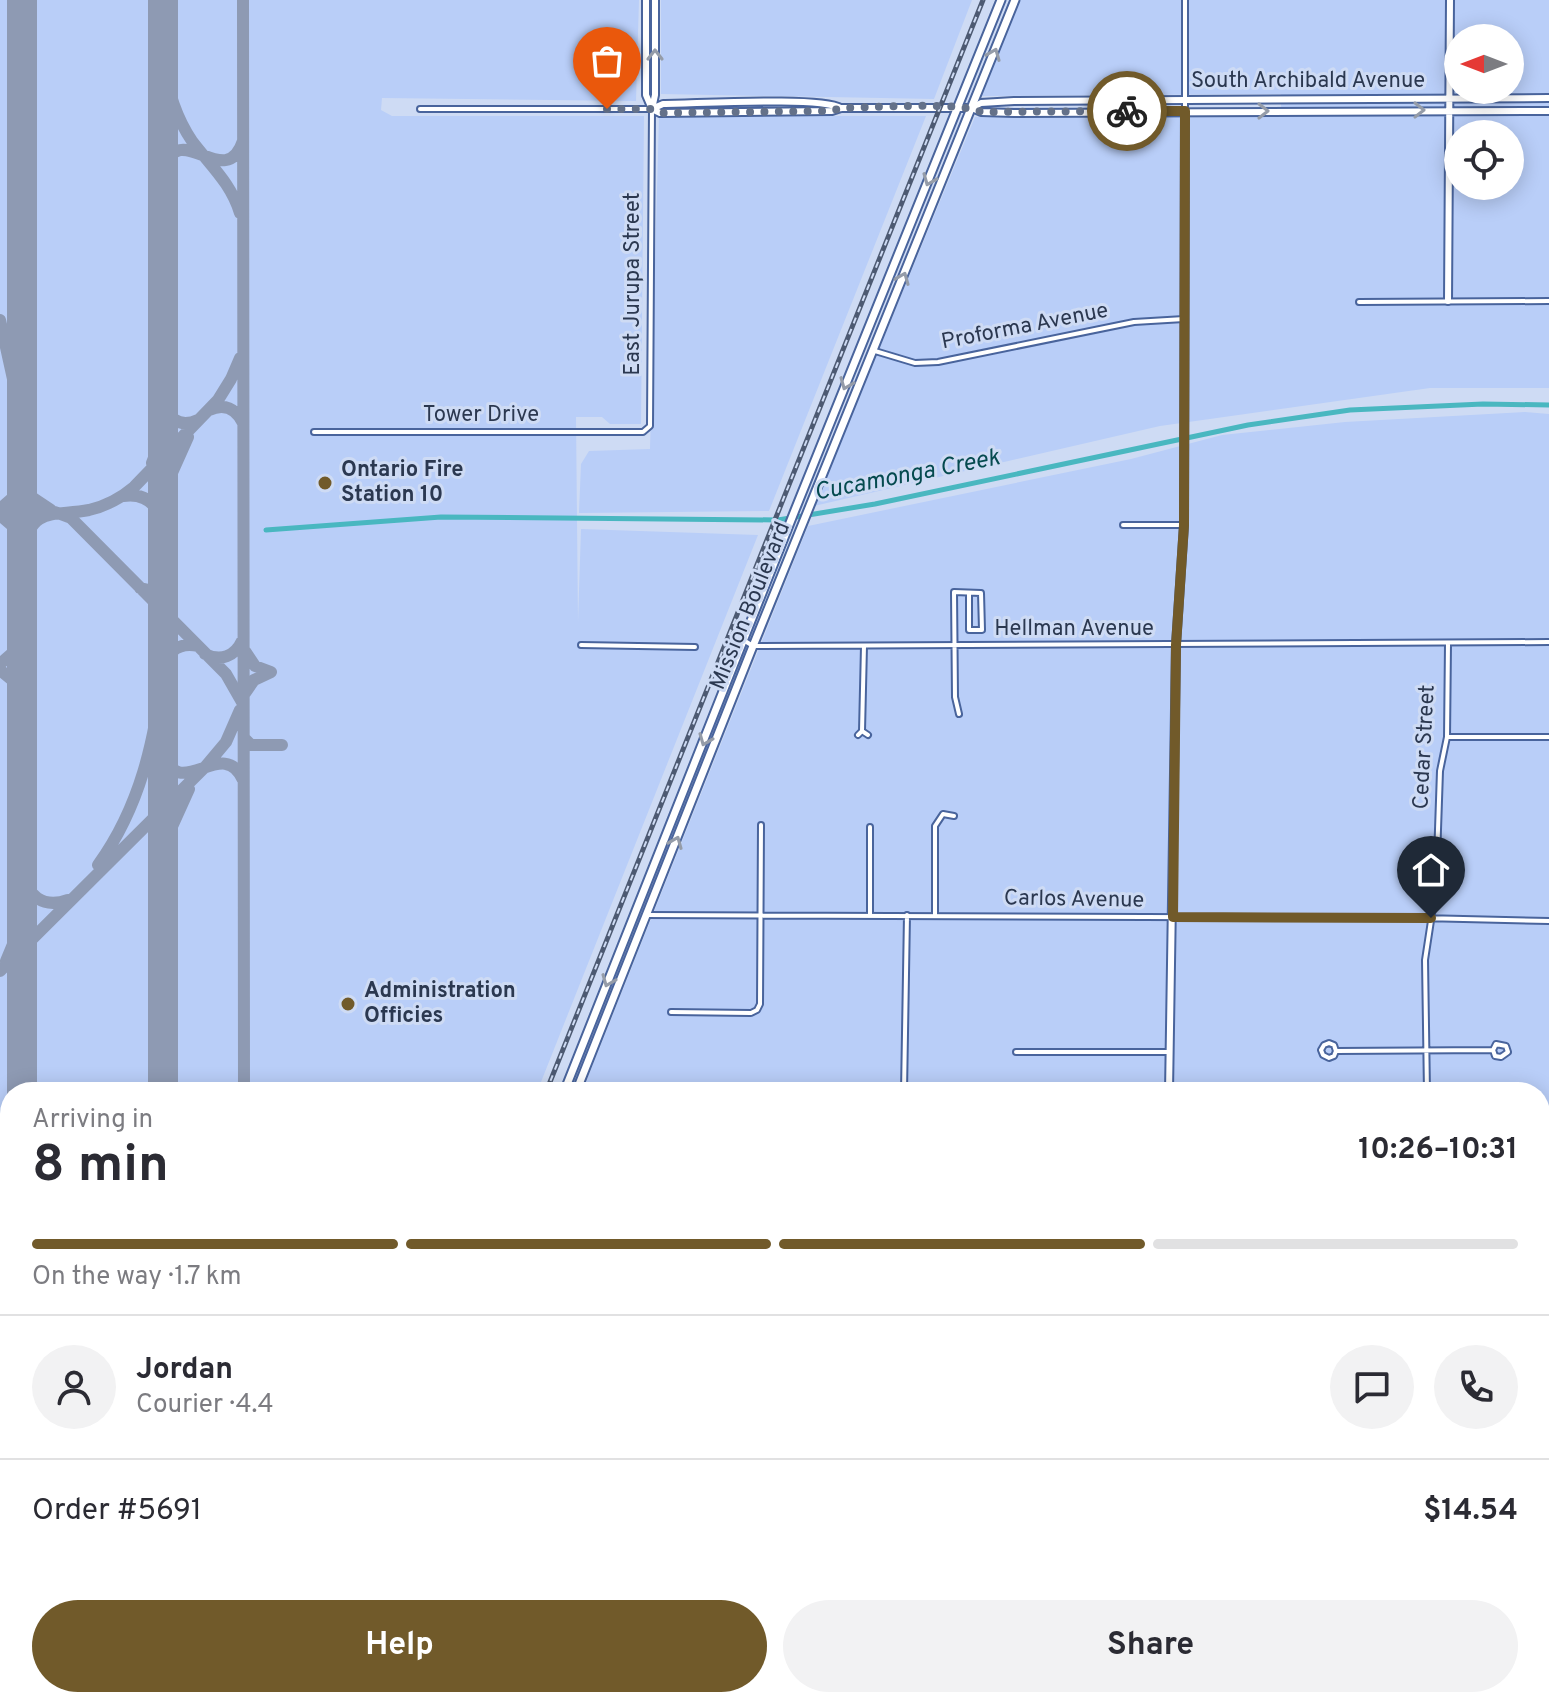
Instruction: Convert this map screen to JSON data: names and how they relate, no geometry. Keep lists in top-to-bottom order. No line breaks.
{"streets":{"main road":["South Archibald Avenue","Mission Boulevard"],"street":["East Jurupa Street","Proforma Avenue","Tower Drive","Hellman Avenue","Cedar Street","Carlos Avenue"]},"crossings":[["South Archibald Avenue","Mission Boulevard"],["East Jurupa Street","Tower Drive"],["Proforma Avenue","Mission Boulevard"],["Mission Boulevard","Hellman Avenue"],["Mission Boulevard","Carlos Avenue"],["Hellman Avenue","Cedar Street"],["Cedar Street","Carlos Avenue"]],"water":["Cucamonga Creek"],"places":["Ontario Fire Station 10","Administration Officies"],"north":"left","page":{"heading":["8 min","Arriving in","10:26–10:31"],"panel":["Jordan","Courier · 4.4","Order #5691","$14.54"],"bar":"On the way · 1.7 km","buttons":["Help","Share"]}}
